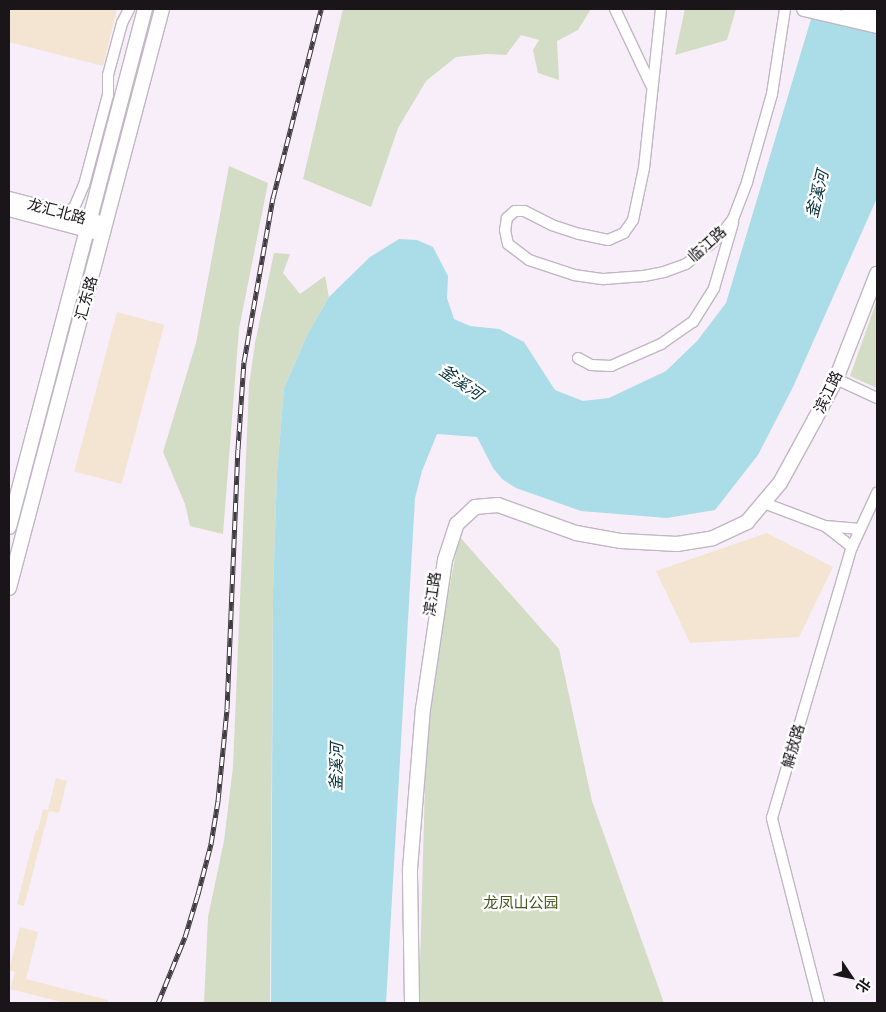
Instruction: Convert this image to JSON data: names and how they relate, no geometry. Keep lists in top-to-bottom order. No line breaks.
{"streets":{"main road":["龙汇北路","汇东路","滨江路"],"street":["临江路","解放路"]},"crossings":[["龙汇北路","汇东路"]],"water":["釜溪河"],"parks":["龙凤山公园"],"north":"bottom right"}
